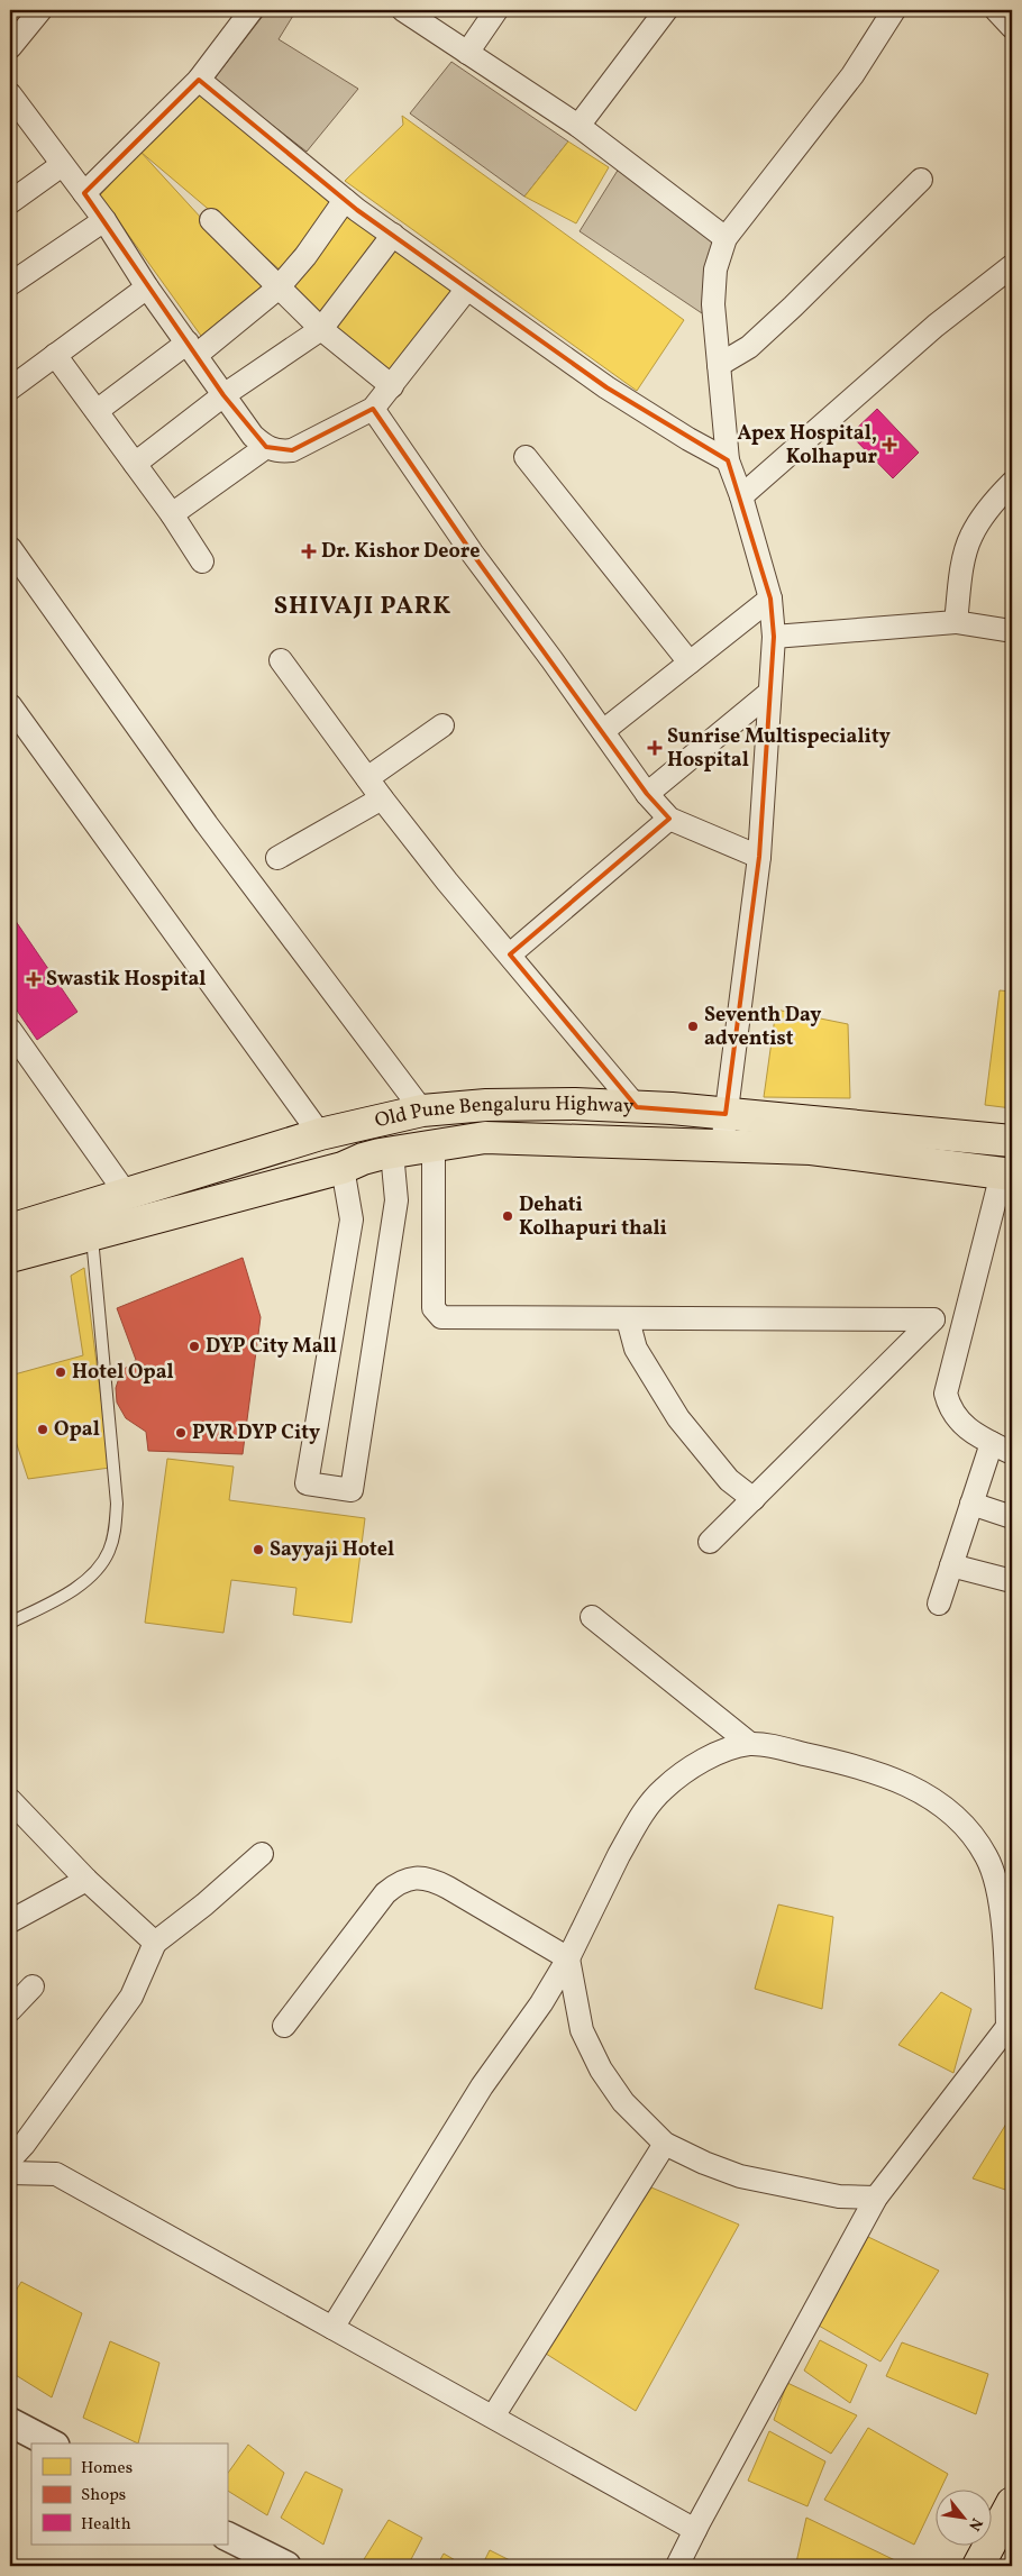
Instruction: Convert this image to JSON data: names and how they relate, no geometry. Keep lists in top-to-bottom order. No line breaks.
{"streets":{"main road":["Old Pune Bengaluru Highway"]},"districts":["SHIVAJI PARK"],"places":{"health":["Apex Hospital, Kolhapur","Dr. Kishor Deore","Sunrise Multispeciality Hospital","Swastik Hospital"],"other":["Seventh Day adventist","Dehati Kolhapuri thali","DYP City Mall","Hotel Opal","Opal","PVR DYP City","Sayyaji Hotel"]},"legend":["Homes","Shops","Health"],"north":"bottom right"}
